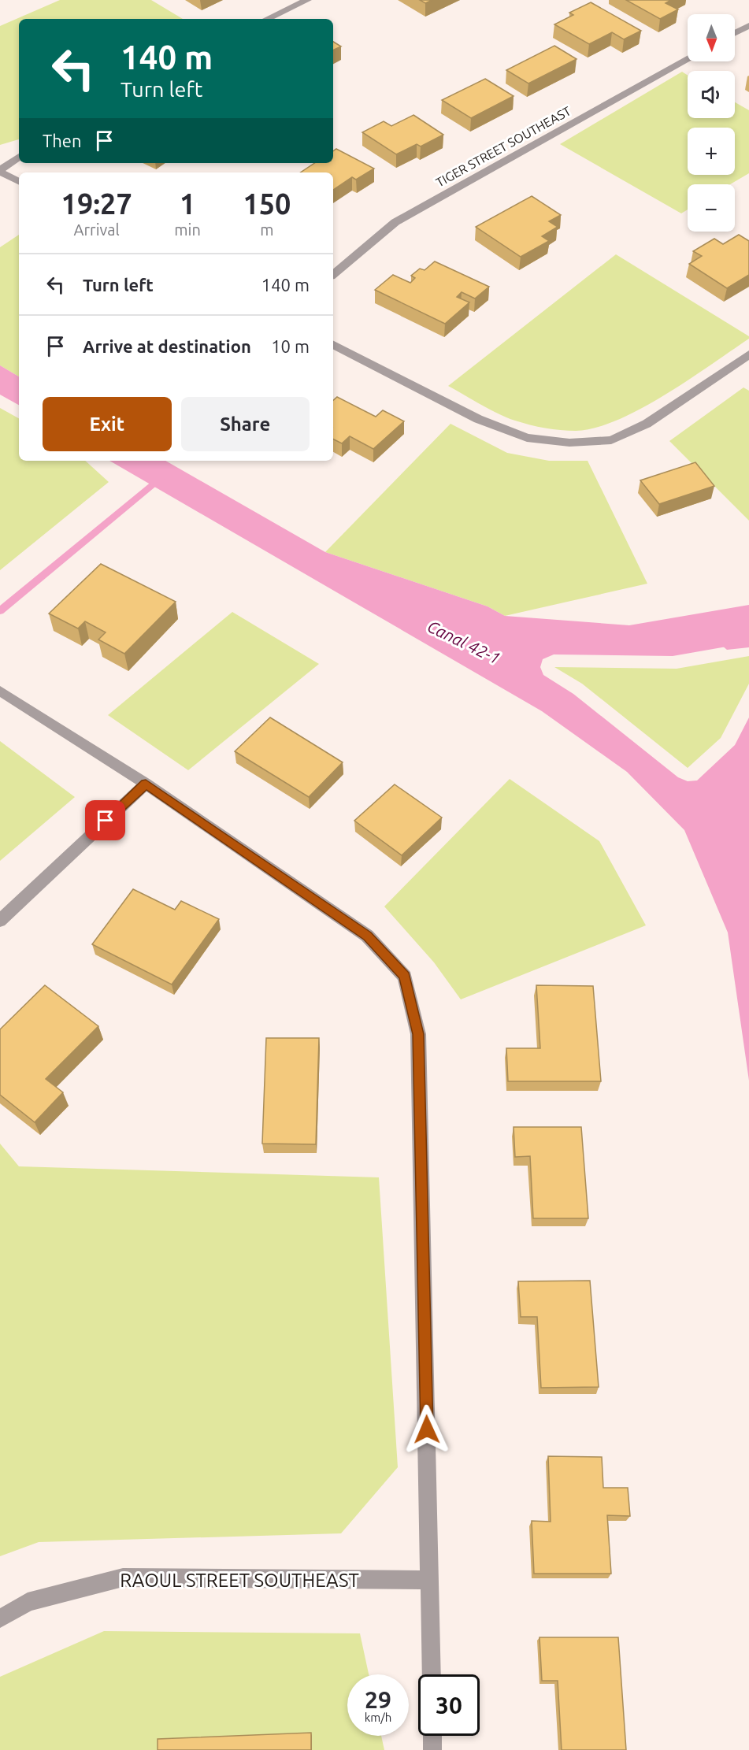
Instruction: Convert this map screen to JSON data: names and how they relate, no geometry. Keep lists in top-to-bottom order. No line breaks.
{"streets":{"street":["TIGER STREET SOUTHEAST","RAOUL STREET SOUTHEAST"]},"water":["Canal 42-1"],"north":"bottom","page":{"map_buttons":["+","−"],"turn":["140 m","Turn left"],"then":"Then","eta":["19:27","Arrival","1","min","150","m"],"list":[{"name":"Turn left","value":"140 m"},{"name":"Arrive at destination","value":"10 m"}],"buttons":["Exit","Share"],"speed":"29 km/h","limit":"30"}}
